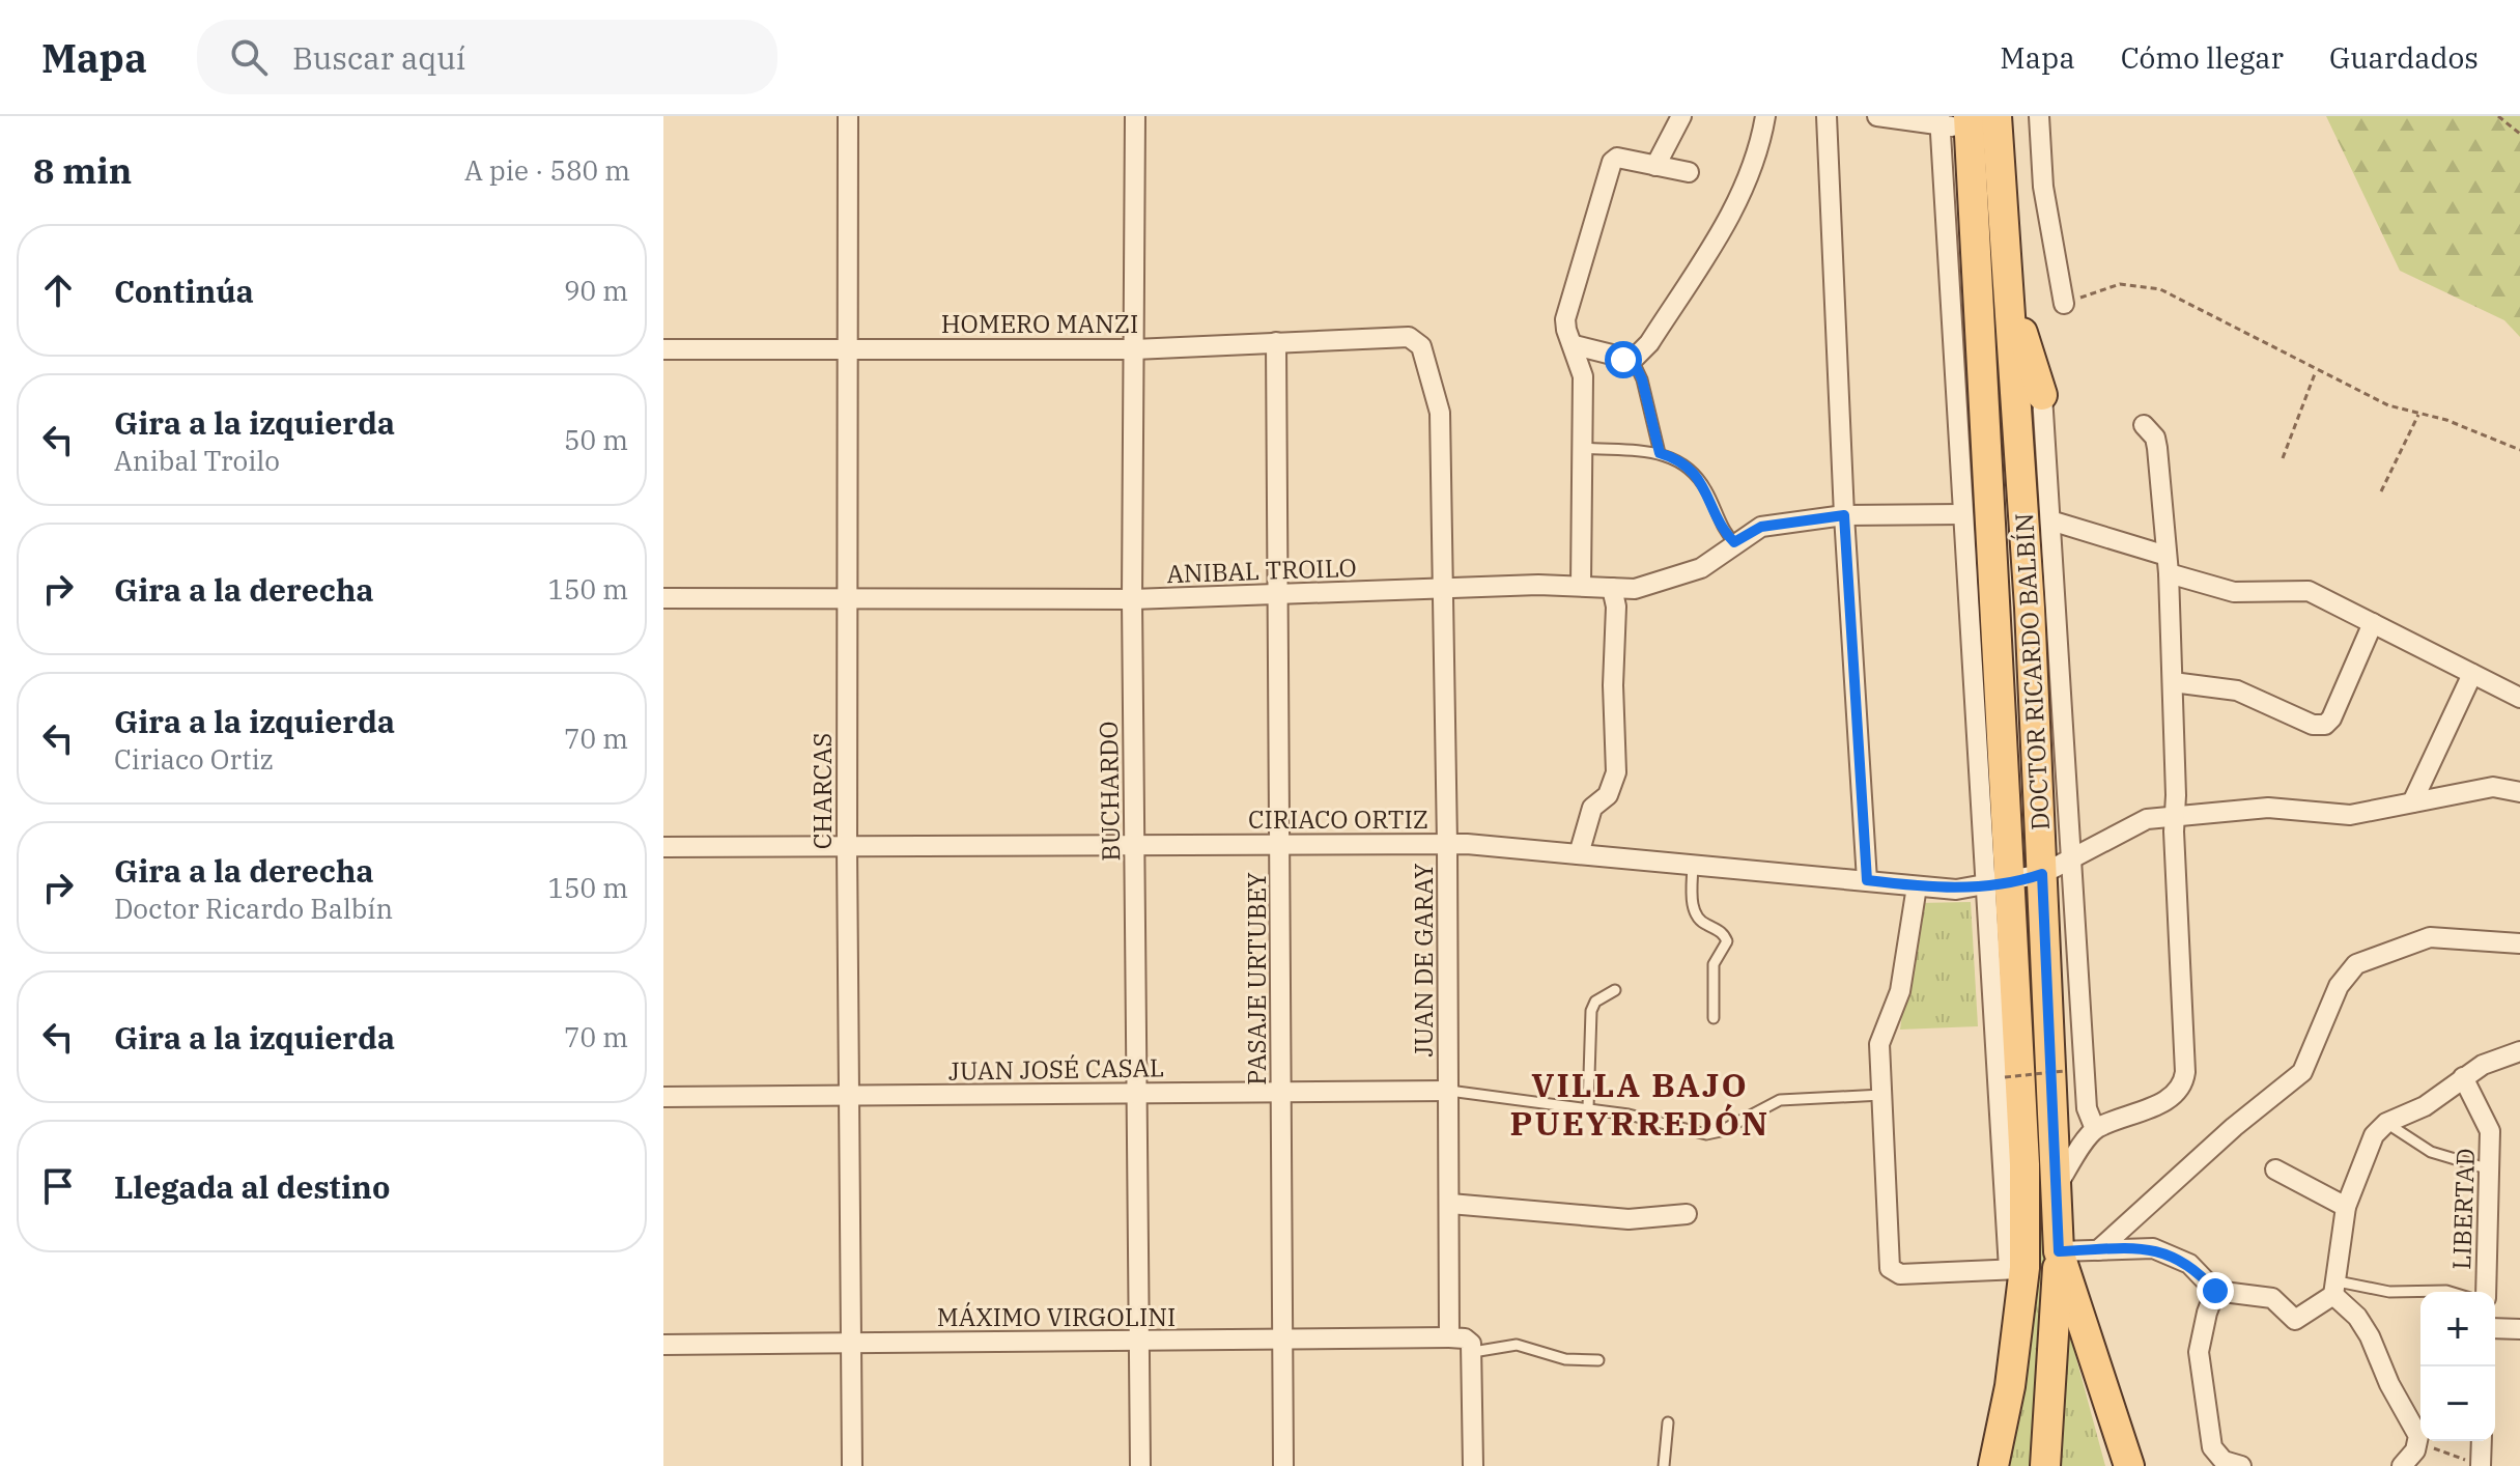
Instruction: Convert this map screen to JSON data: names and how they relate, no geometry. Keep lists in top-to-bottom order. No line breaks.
{"streets":{"main road":["DOCTOR RICARDO BALBÍN"],"street":["HOMERO MANZI","ANIBAL TROILO","CHARCAS","BUCHARDO","CIRIACO ORTIZ","JUAN DE GARAY","PASAJE URTUBEY","JUAN JOSÉ CASAL","LIBERTAD","MÁXIMO VIRGOLINI"]},"crossings":[["HOMERO MANZI","CHARCAS"],["HOMERO MANZI","BUCHARDO"],["HOMERO MANZI","JUAN DE GARAY"],["HOMERO MANZI","PASAJE URTUBEY"],["ANIBAL TROILO","CHARCAS"],["ANIBAL TROILO","BUCHARDO"],["ANIBAL TROILO","JUAN DE GARAY"],["ANIBAL TROILO","PASAJE URTUBEY"],["DOCTOR RICARDO BALBÍN","CIRIACO ORTIZ"],["CHARCAS","CIRIACO ORTIZ"],["CHARCAS","JUAN JOSÉ CASAL"],["CHARCAS","MÁXIMO VIRGOLINI"],["BUCHARDO","CIRIACO ORTIZ"],["BUCHARDO","JUAN JOSÉ CASAL"],["BUCHARDO","MÁXIMO VIRGOLINI"],["CIRIACO ORTIZ","JUAN DE GARAY"],["CIRIACO ORTIZ","PASAJE URTUBEY"],["JUAN DE GARAY","JUAN JOSÉ CASAL"],["JUAN DE GARAY","MÁXIMO VIRGOLINI"],["PASAJE URTUBEY","JUAN JOSÉ CASAL"],["PASAJE URTUBEY","MÁXIMO VIRGOLINI"]],"districts":["VILLA BAJO PUEYRREDÓN"],"page":{"header":"Mapa","search":"Buscar aquí","nav":["Mapa","Cómo llegar","Guardados"],"heading":["8 min","A pie · 580 m"],"list":[["Continúa","90 m"],["Gira a la izquierda","Anibal Troilo","50 m"],["Gira a la derecha","150 m"],["Gira a la izquierda","Ciriaco Ortiz","70 m"],["Gira a la derecha","Doctor Ricardo Balbín","150 m"],["Gira a la izquierda","70 m"],"Llegada al destino"],"map_buttons":["+","−"]}}
